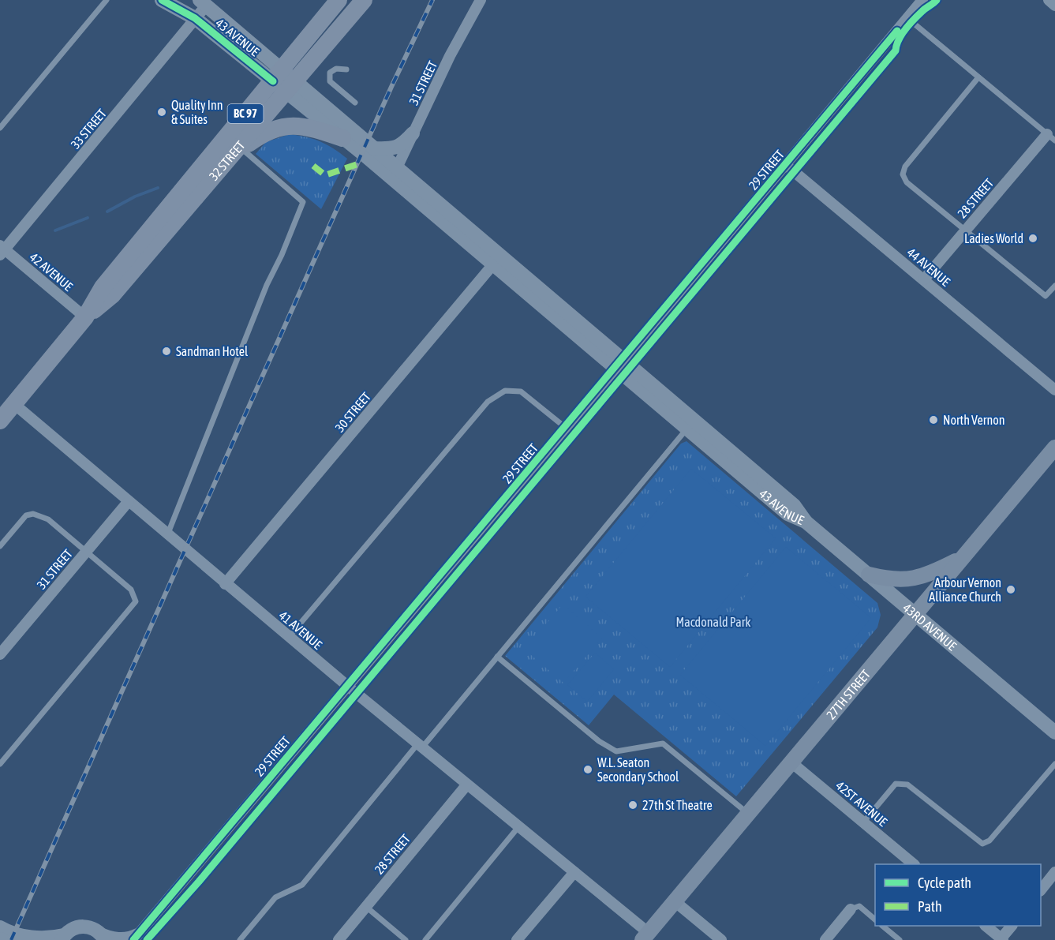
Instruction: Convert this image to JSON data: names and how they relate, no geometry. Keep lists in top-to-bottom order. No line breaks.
{"streets":{"highway":["BC 97","32 STREET"],"main road":["27TH STREET"],"street":["43 AVENUE","31 STREET","33 STREET","29 STREET","28 STREET","44 AVENUE","42 AVENUE","30 STREET","43RD AVENUE","41 AVENUE","42ST AVENUE"]},"crossings":[["43 AVENUE","31 STREET"],["43 AVENUE","33 STREET"],["43 AVENUE","32 STREET"],["43 AVENUE","29 STREET"],["43 AVENUE","30 STREET"],["43 AVENUE","43RD AVENUE"],["31 STREET","41 AVENUE"],["33 STREET","42 AVENUE"],["32 STREET","42 AVENUE"],["32 STREET","41 AVENUE"],["29 STREET","44 AVENUE"],["29 STREET","41 AVENUE"],["28 STREET","44 AVENUE"],["28 STREET","41 AVENUE"],["30 STREET","41 AVENUE"],["43RD AVENUE","27TH STREET"],["41 AVENUE","27TH STREET"],["27TH STREET","42ST AVENUE"]],"parks":["Macdonald Park"],"places":["Quality Inn & Suites","Ladies World","Sandman Hotel","North Vernon","Arbour Vernon Alliance Church","W.L. Seaton Secondary School","27th St Theatre"],"legend":["Cycle path","Path"]}
